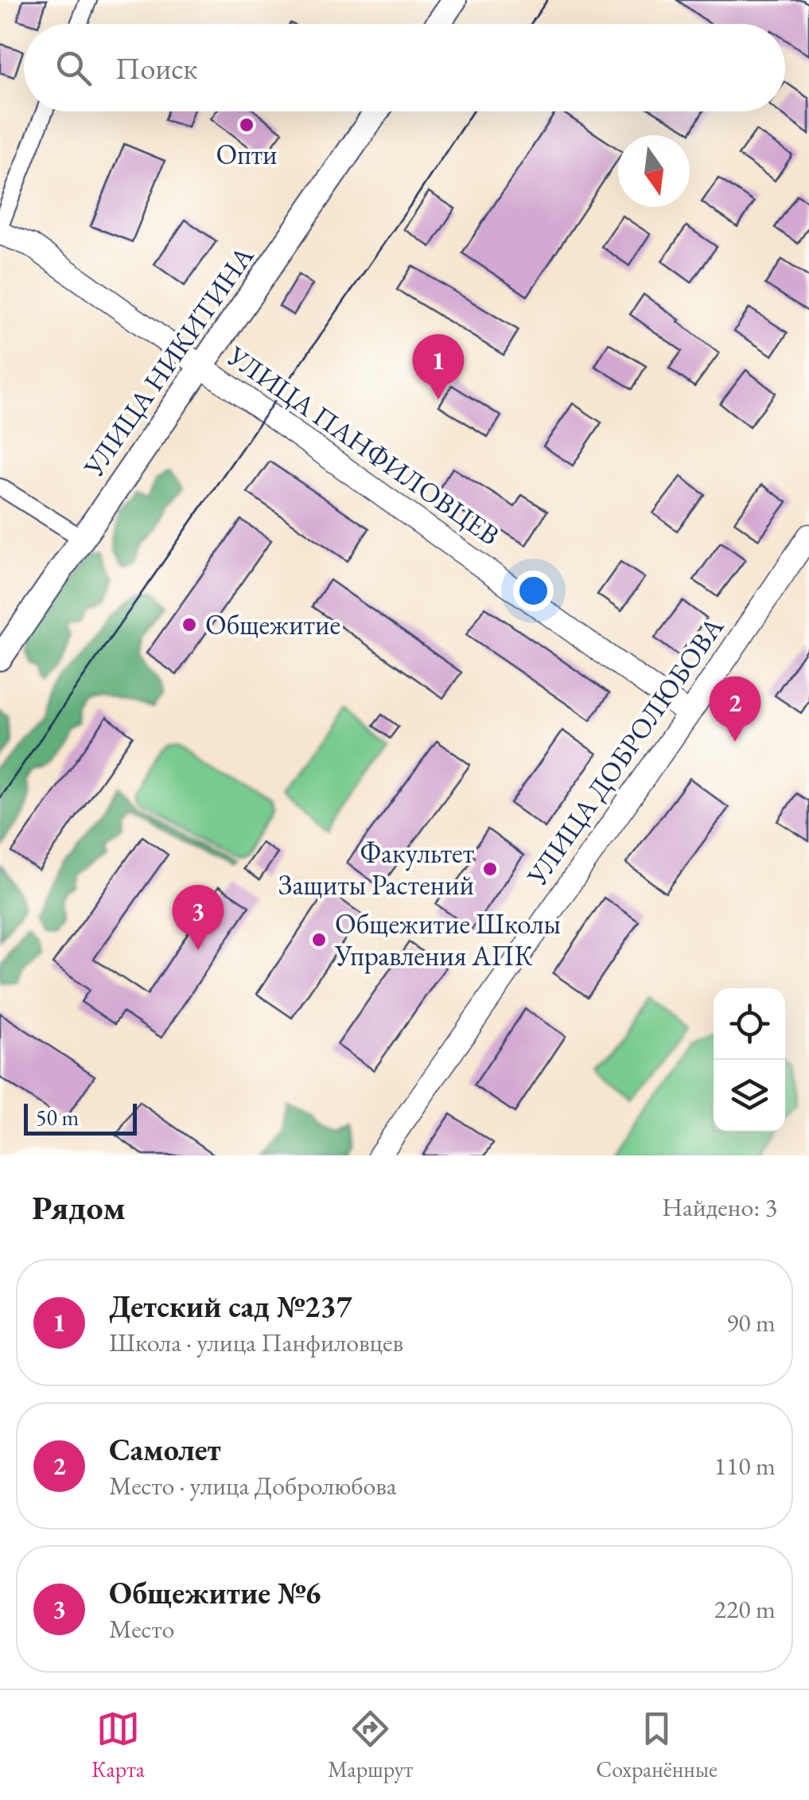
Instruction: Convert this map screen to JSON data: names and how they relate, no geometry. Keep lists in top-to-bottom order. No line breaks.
{"streets":{"main road":["УЛИЦА НИКИТИНА"],"street":["УЛИЦА ПАНФИЛОВЦЕВ","УЛИЦА ДОБРОЛЮБОВА"]},"crossings":[["УЛИЦА НИКИТИНА","УЛИЦА ПАНФИЛОВЦЕВ"],["УЛИЦА ПАНФИЛОВЦЕВ","УЛИЦА ДОБРОЛЮБОВА"]],"places":["Опти","Общежитие","Факультет Защиты Растений","Общежитие Школы Управления АПК"],"scale_bar":"50 m","north":"bottom","page":{"search":"Поиск","pins":["1","2","3"],"scale":"50 m","heading":["Рядом","Найдено: 3"],"list":[{"mark":"1","name":"Детский сад №237","note":"Школа · улица Панфиловцев","value":"90 m"},{"mark":"2","name":"Самолет","note":"Место · улица Добролюбова","value":"110 m"},{"mark":"3","name":"Общежитие №6","note":"Место","value":"220 m"}],"nav":["Карта","Маршрут","Сохранённые"]}}
